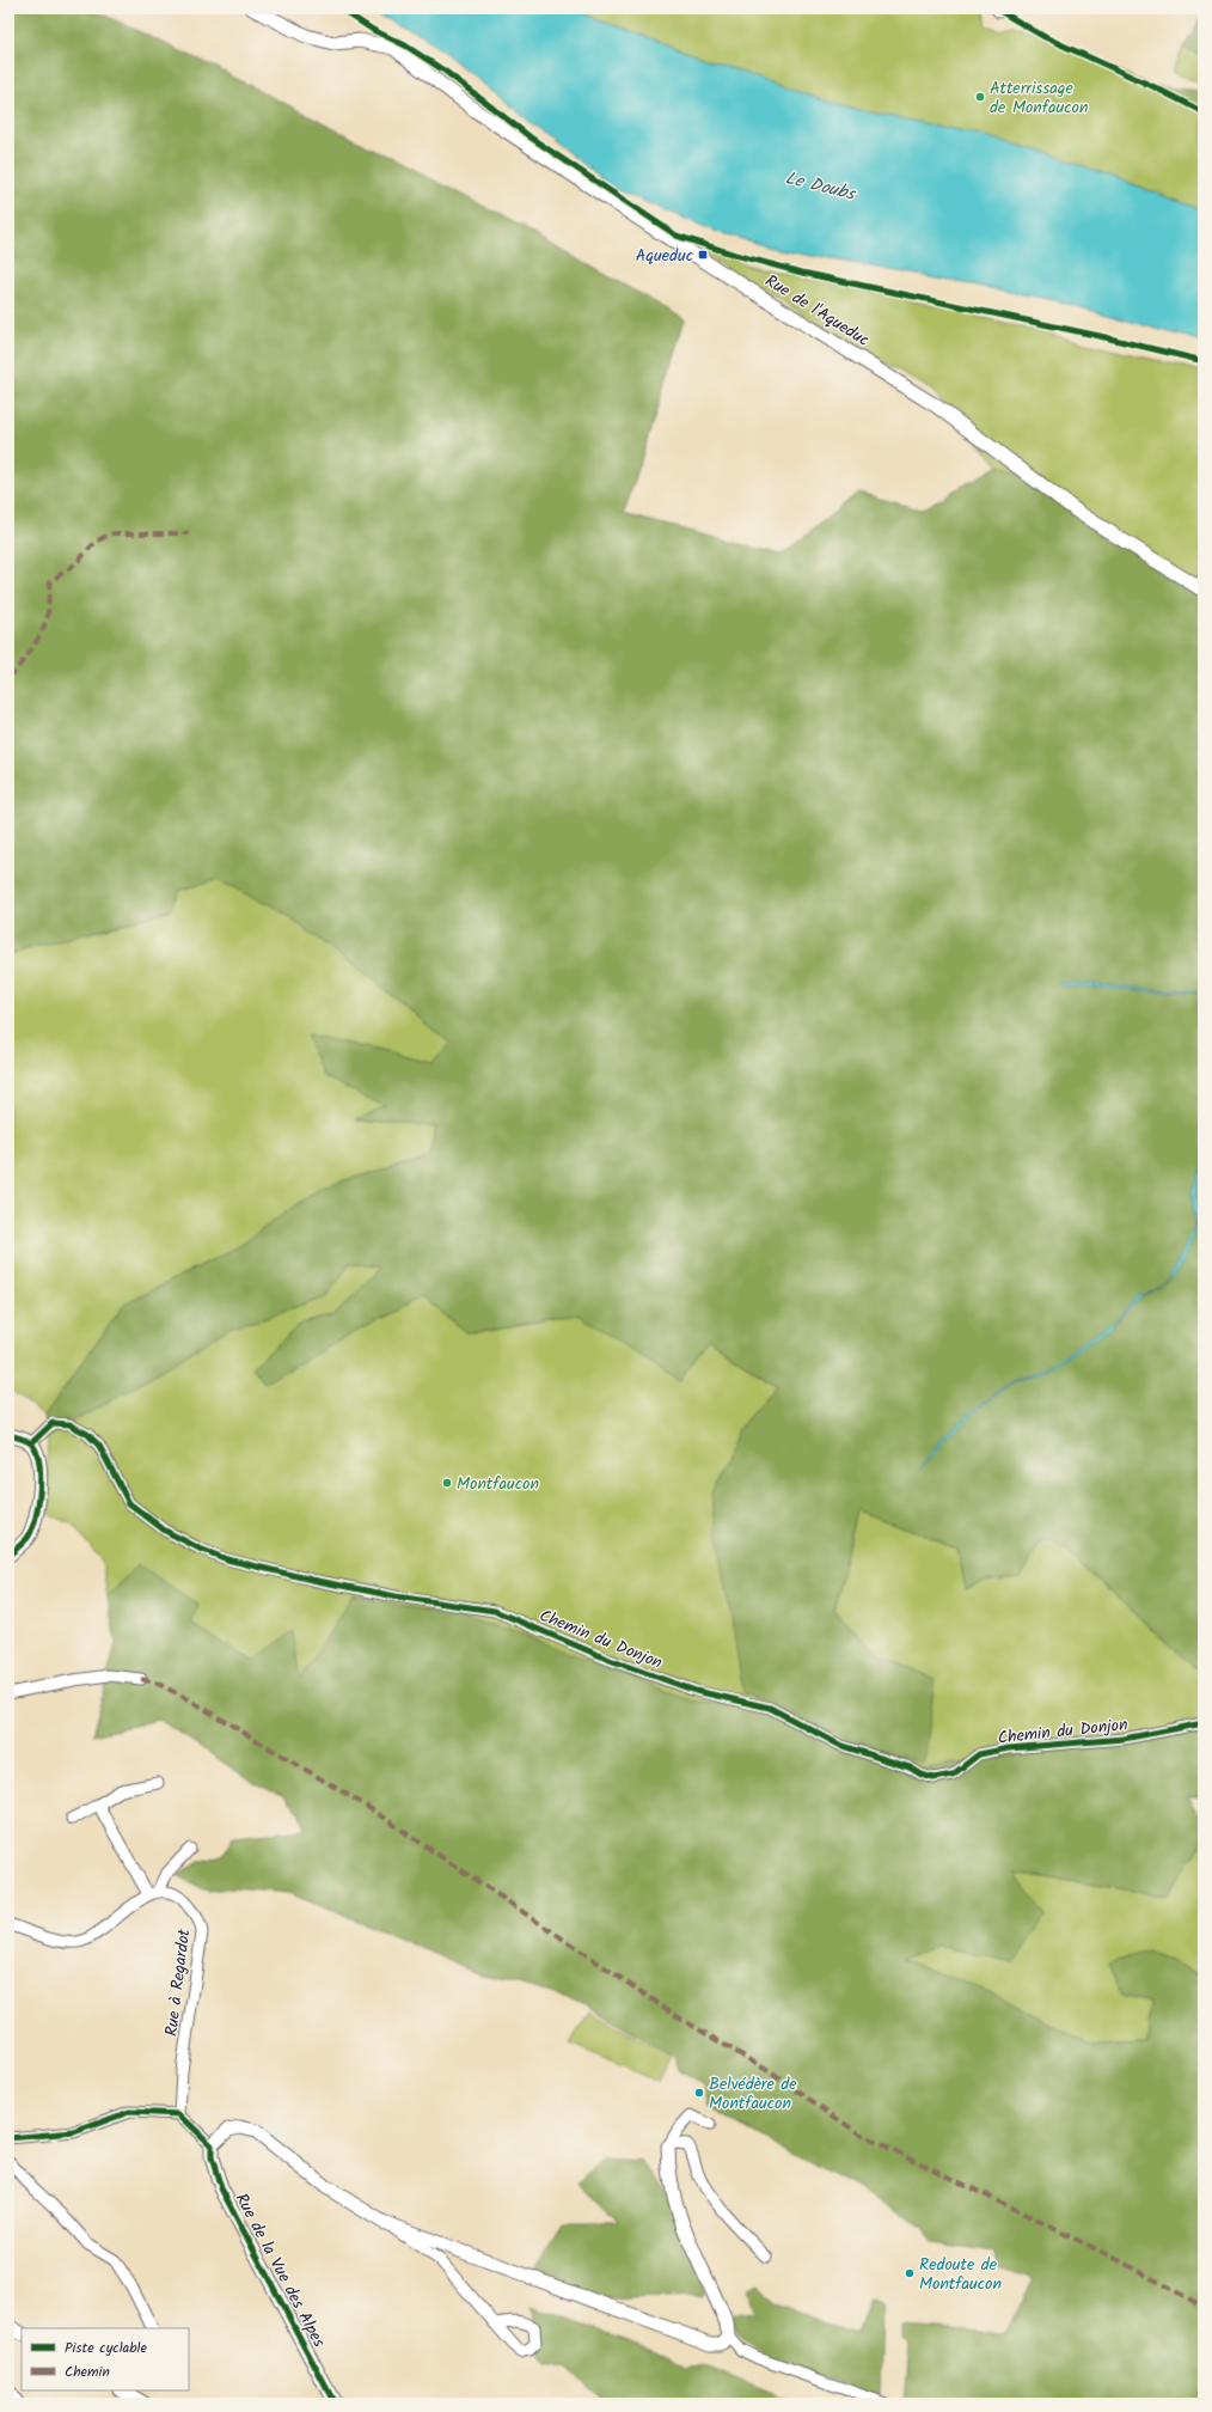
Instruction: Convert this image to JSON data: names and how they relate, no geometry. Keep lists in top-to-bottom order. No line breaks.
{"streets":{"street":["Rue de l'Aqueduc","Chemin du Donjon","Rue à Regardot","Rue de la Vue des Alpes"]},"water":["Le Doubs"],"places":{"other":["Atterrissage de Monfaucon","Montfaucon","Belvédère de Montfaucon","Redoute de Montfaucon"],"transit":["Aqueduc"]},"legend":["Piste cyclable","Chemin"]}
